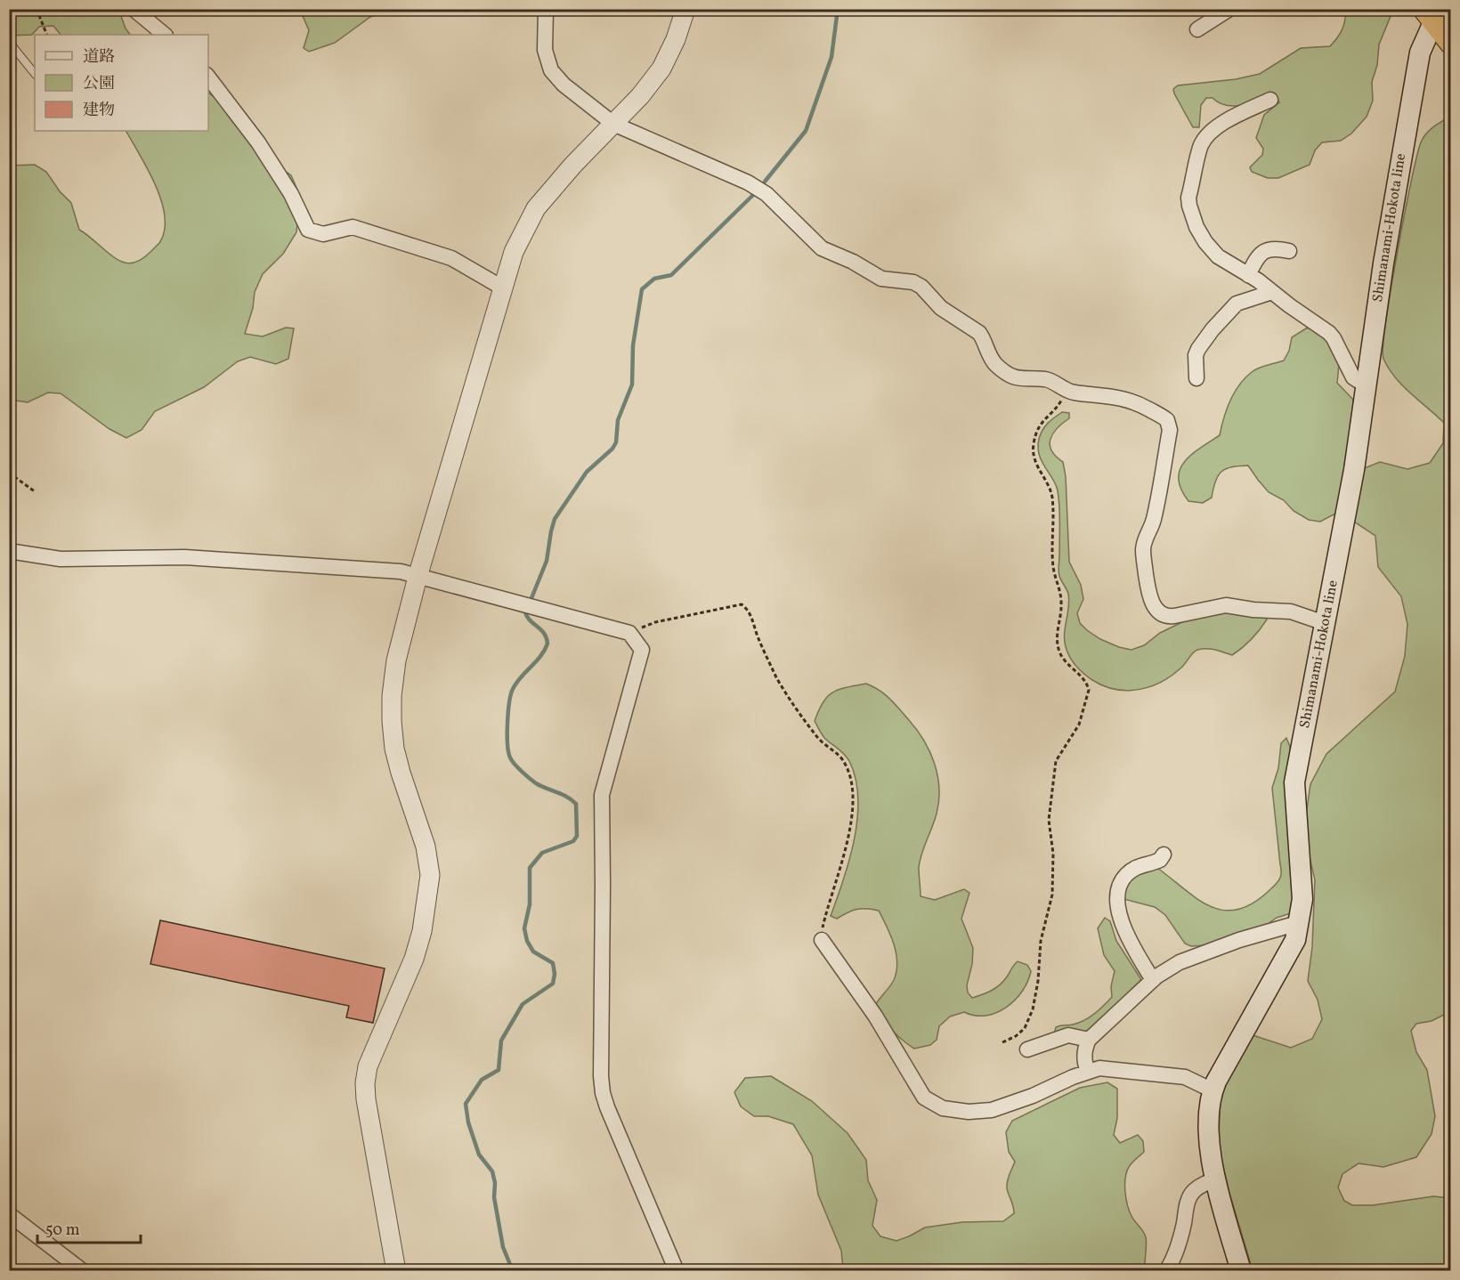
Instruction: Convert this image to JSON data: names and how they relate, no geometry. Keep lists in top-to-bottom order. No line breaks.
{"streets":{"main road":["Shimanami-Hokota line"]},"legend":["道路","公園","建物"],"scale_bar":"50 m"}
